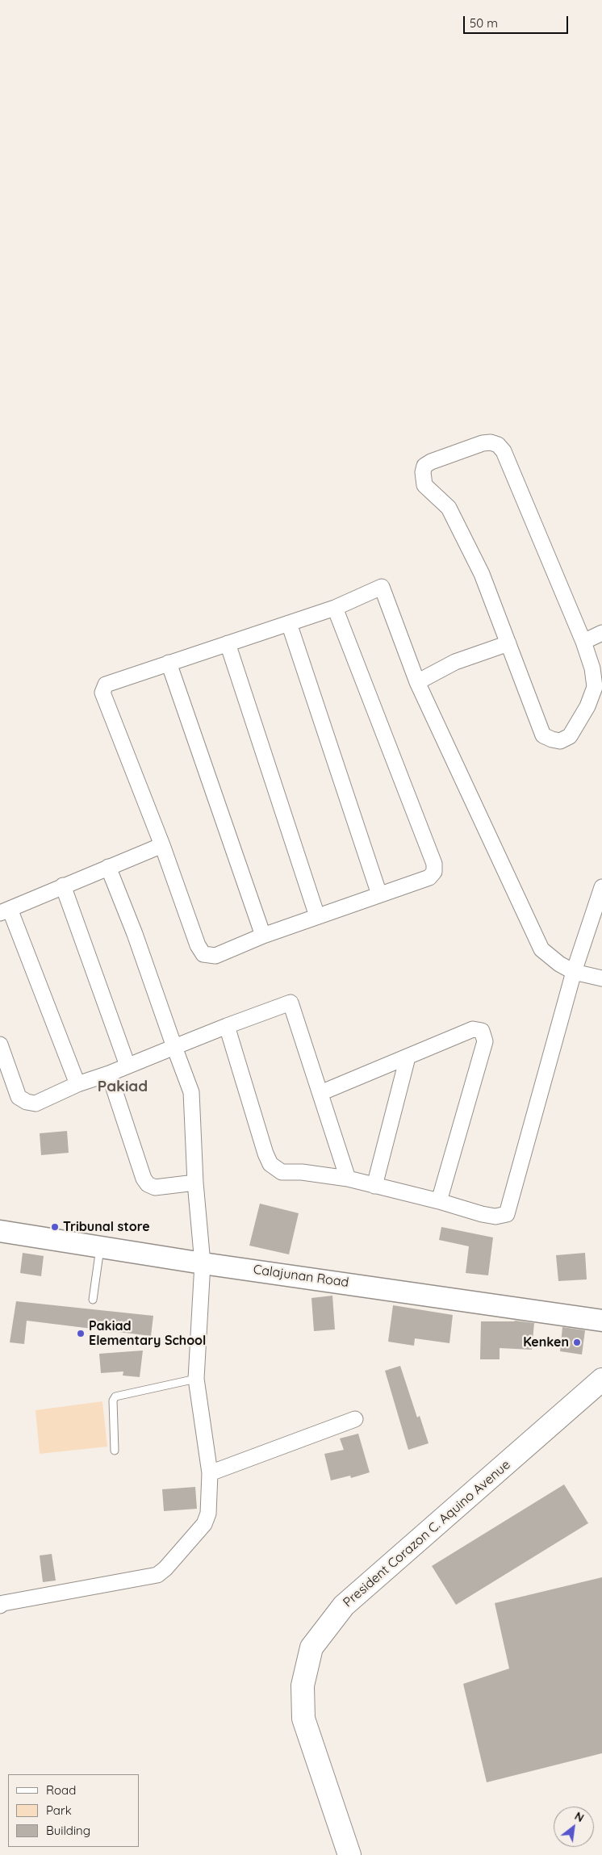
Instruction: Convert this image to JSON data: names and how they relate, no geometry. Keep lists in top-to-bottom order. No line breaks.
{"streets":{"main road":["Calajunan Road","President Corazon C. Aquino Avenue"]},"districts":["Pakiad"],"places":["Tribunal store","Pakiad Elementary School","Kenken"],"legend":["Road","Park","Building"],"scale_bar":"50 m","north":"top right"}
